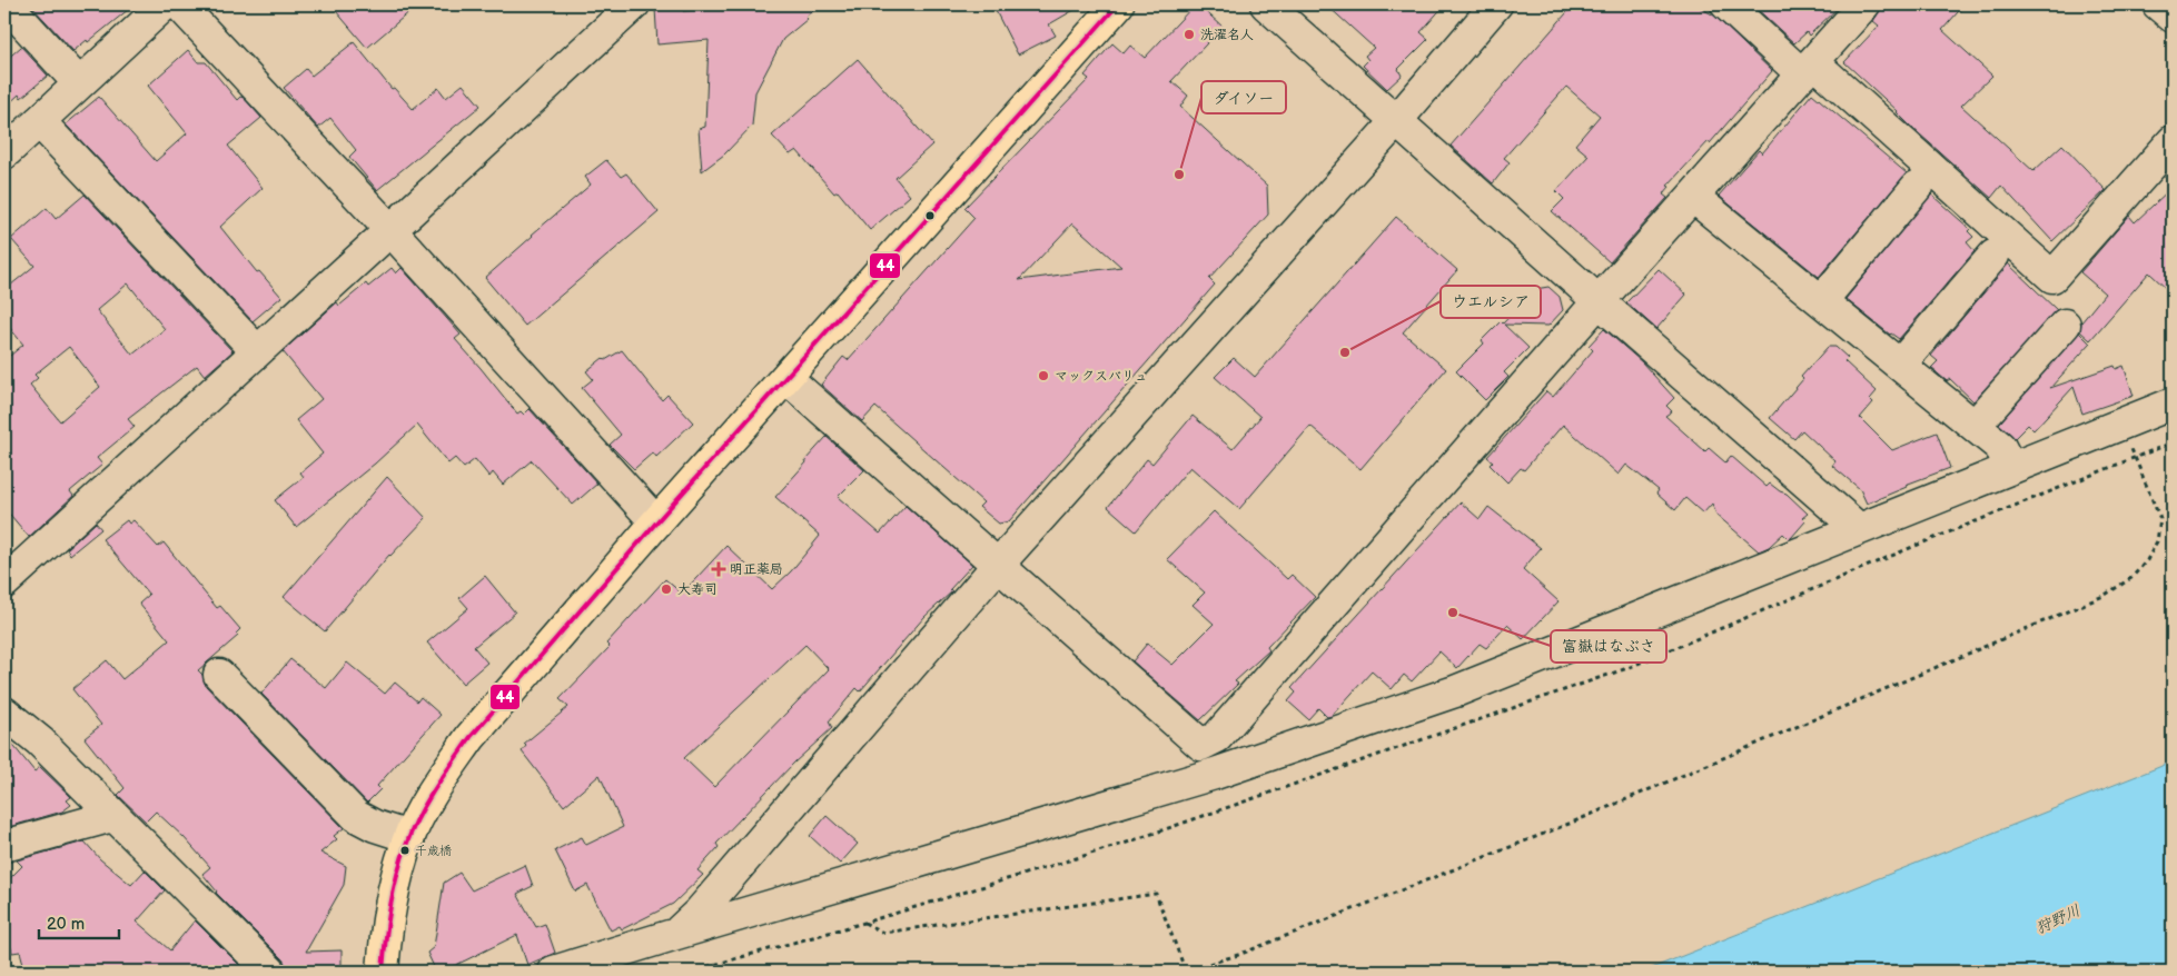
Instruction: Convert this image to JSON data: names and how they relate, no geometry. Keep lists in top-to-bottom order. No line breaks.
{"water":["狩野川"],"places":{"other":["洗濯名人","ダイソー","ウエルシア","マックスバリュ","大寿司","富嶽はなぶさ","千歳橋"],"health":["明正薬局"]},"lines":["transit line 44"],"scale_bar":"20 m"}
